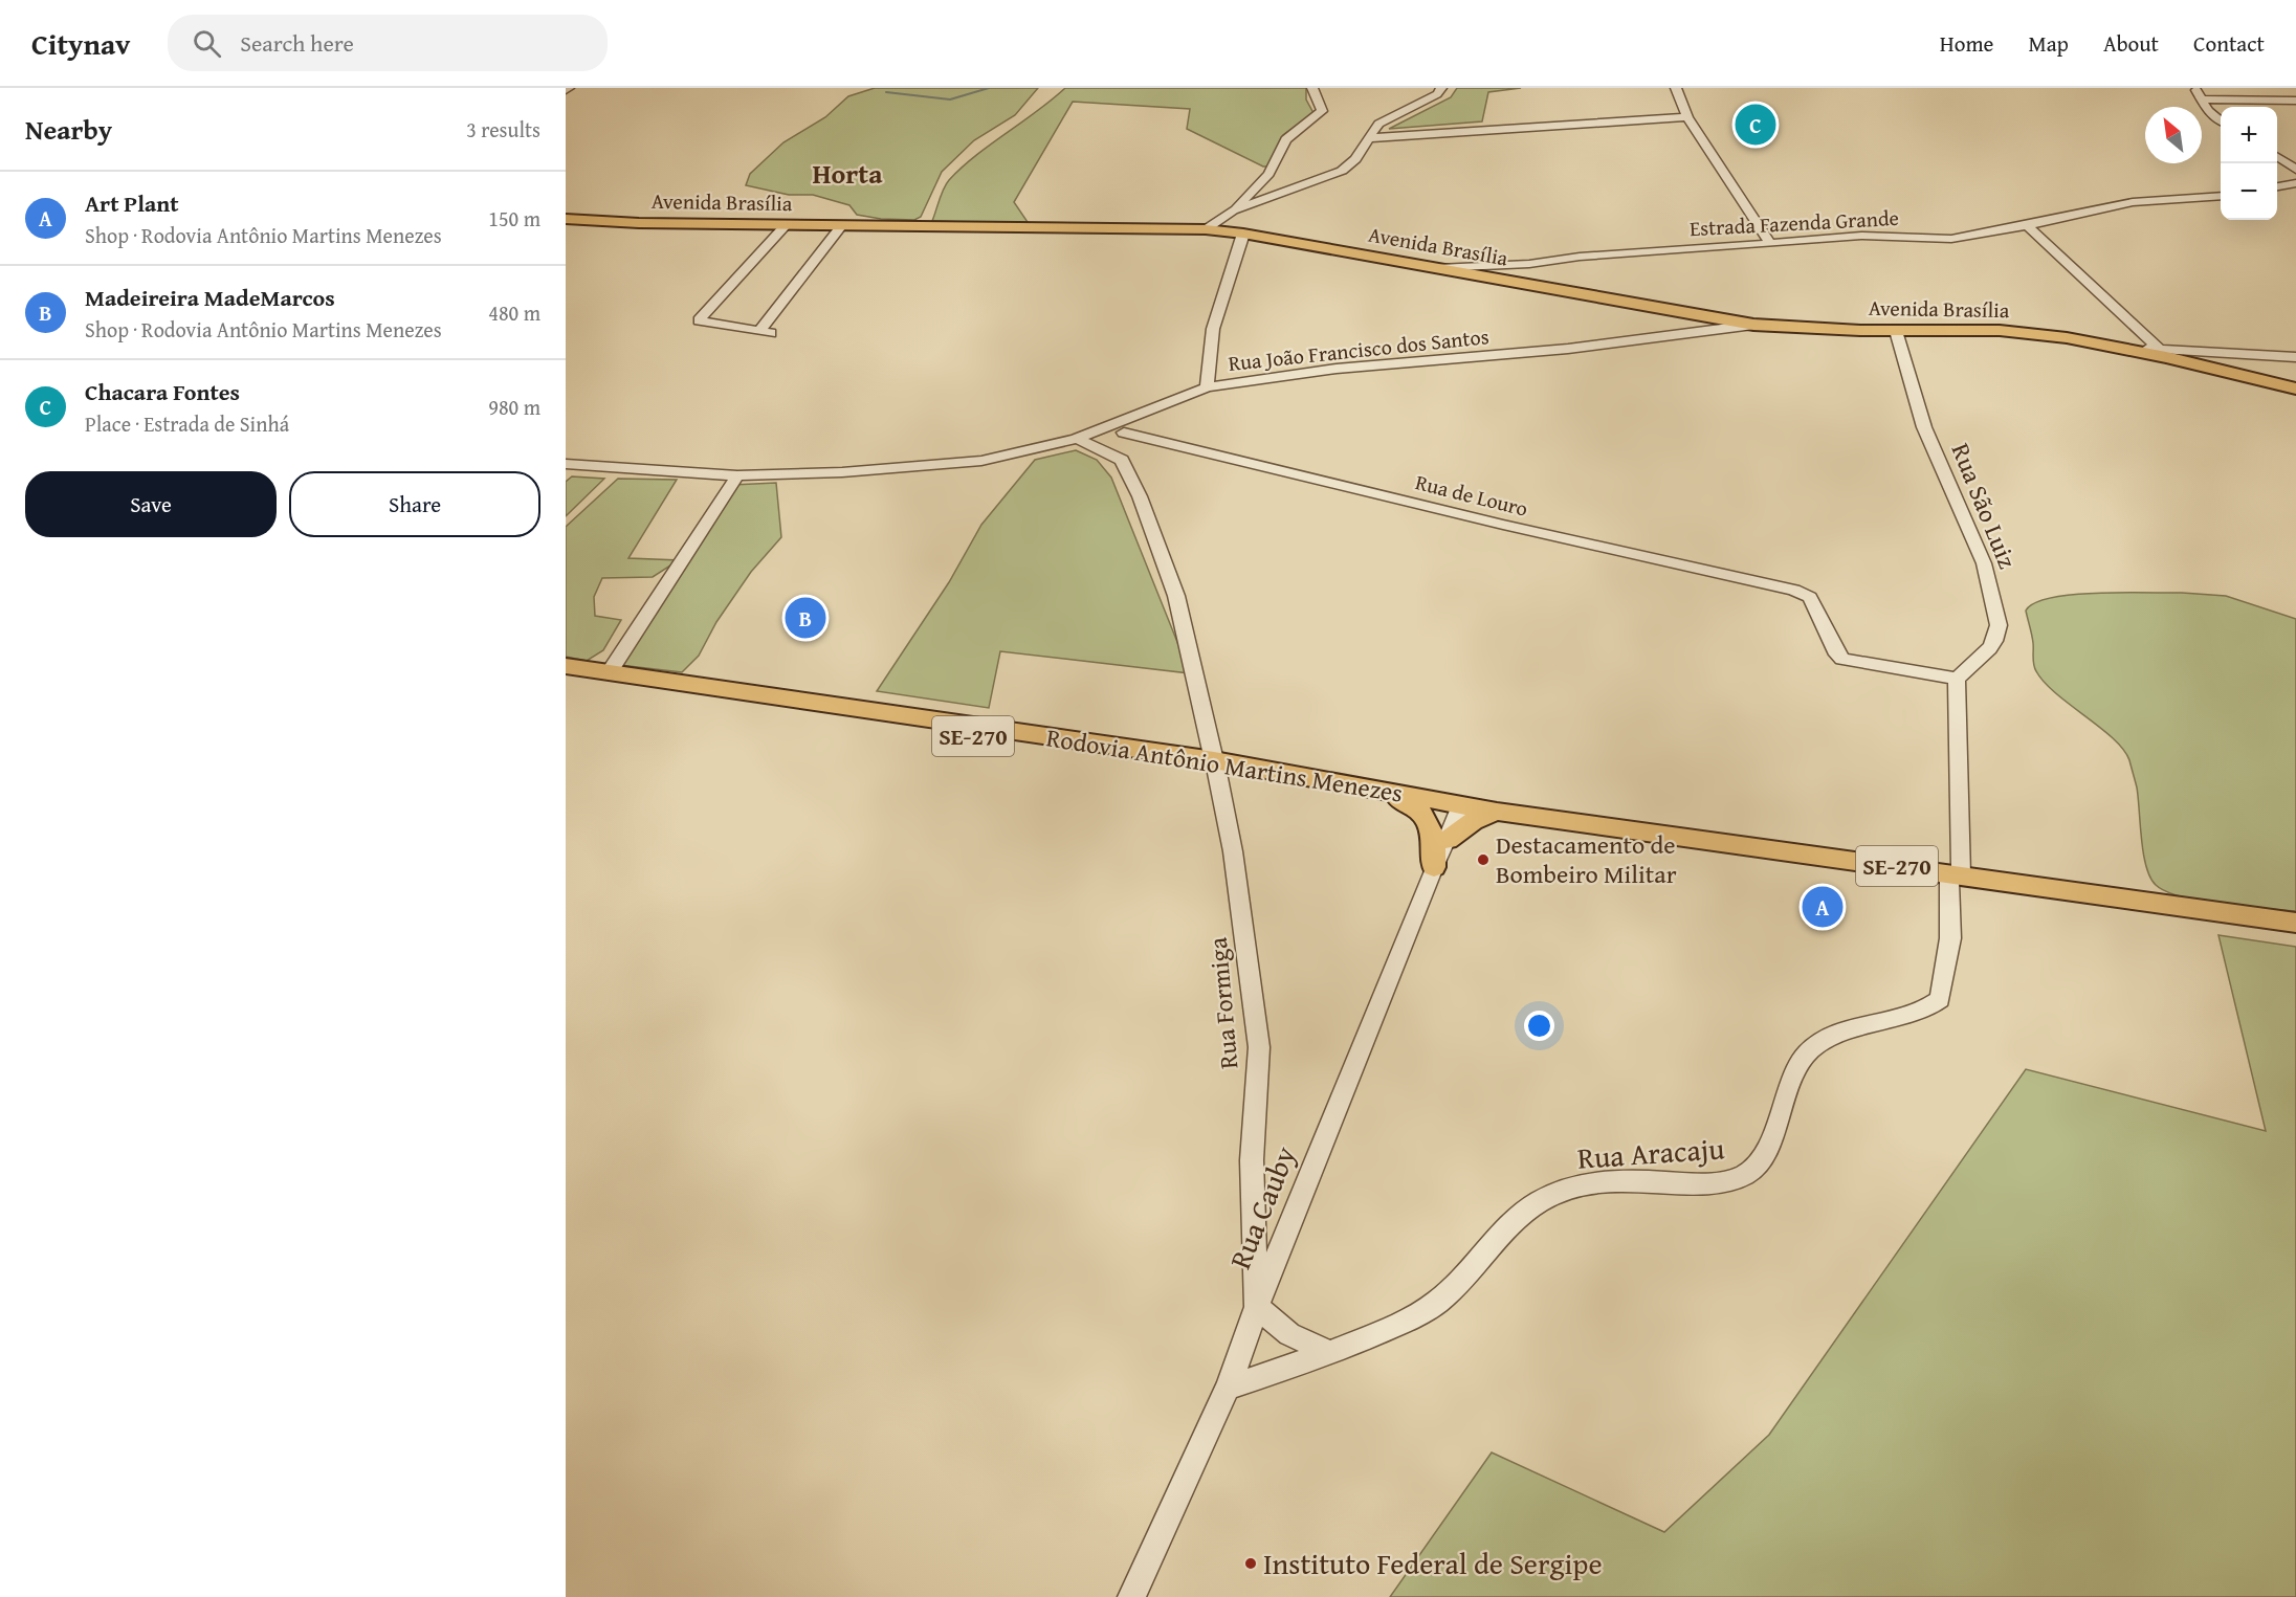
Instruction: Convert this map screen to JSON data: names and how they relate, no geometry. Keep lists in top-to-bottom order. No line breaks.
{"streets":{"main road":["Avenida Brasília","SE-270","Rodovia Antônio Martins Menezes"],"street":["Estrada Fazenda Grande","Rua João Francisco dos Santos","Rua de Louro","Rua São Luiz","Rua Formiga","Rua Aracaju","Rua Cauby"]},"crossings":[["Avenida Brasília","Estrada Fazenda Grande"],["Avenida Brasília","Rua João Francisco dos Santos"],["Avenida Brasília","Rua São Luiz"],["Rua de Louro","Rua São Luiz"],["Rodovia Antônio Martins Menezes","Rua Formiga"],["Rodovia Antônio Martins Menezes","Rua Aracaju"],["Rodovia Antônio Martins Menezes","Rua Cauby"],["Rua Formiga","Rua Cauby"],["Rua Aracaju","Rua Cauby"]],"districts":["Horta"],"places":["Destacamento de Bombeiro Militar","Instituto Federal de Sergipe"],"north":"top left","page":{"header":"Citynav","search":"Search here","nav":["Home","Map","About","Contact"],"heading":["Nearby","3 results"],"pins":["C","B","A"],"map_buttons":["+","−"],"list":[{"mark":"A","name":"Art Plant","note":"Shop · Rodovia Antônio Martins Menezes","value":"150 m"},{"mark":"B","name":"Madeireira MadeMarcos","note":"Shop · Rodovia Antônio Martins Menezes","value":"480 m"},{"mark":"C","name":"Chacara Fontes","note":"Place · Estrada de Sinhá","value":"980 m"}],"buttons":["Save","Share"]}}
